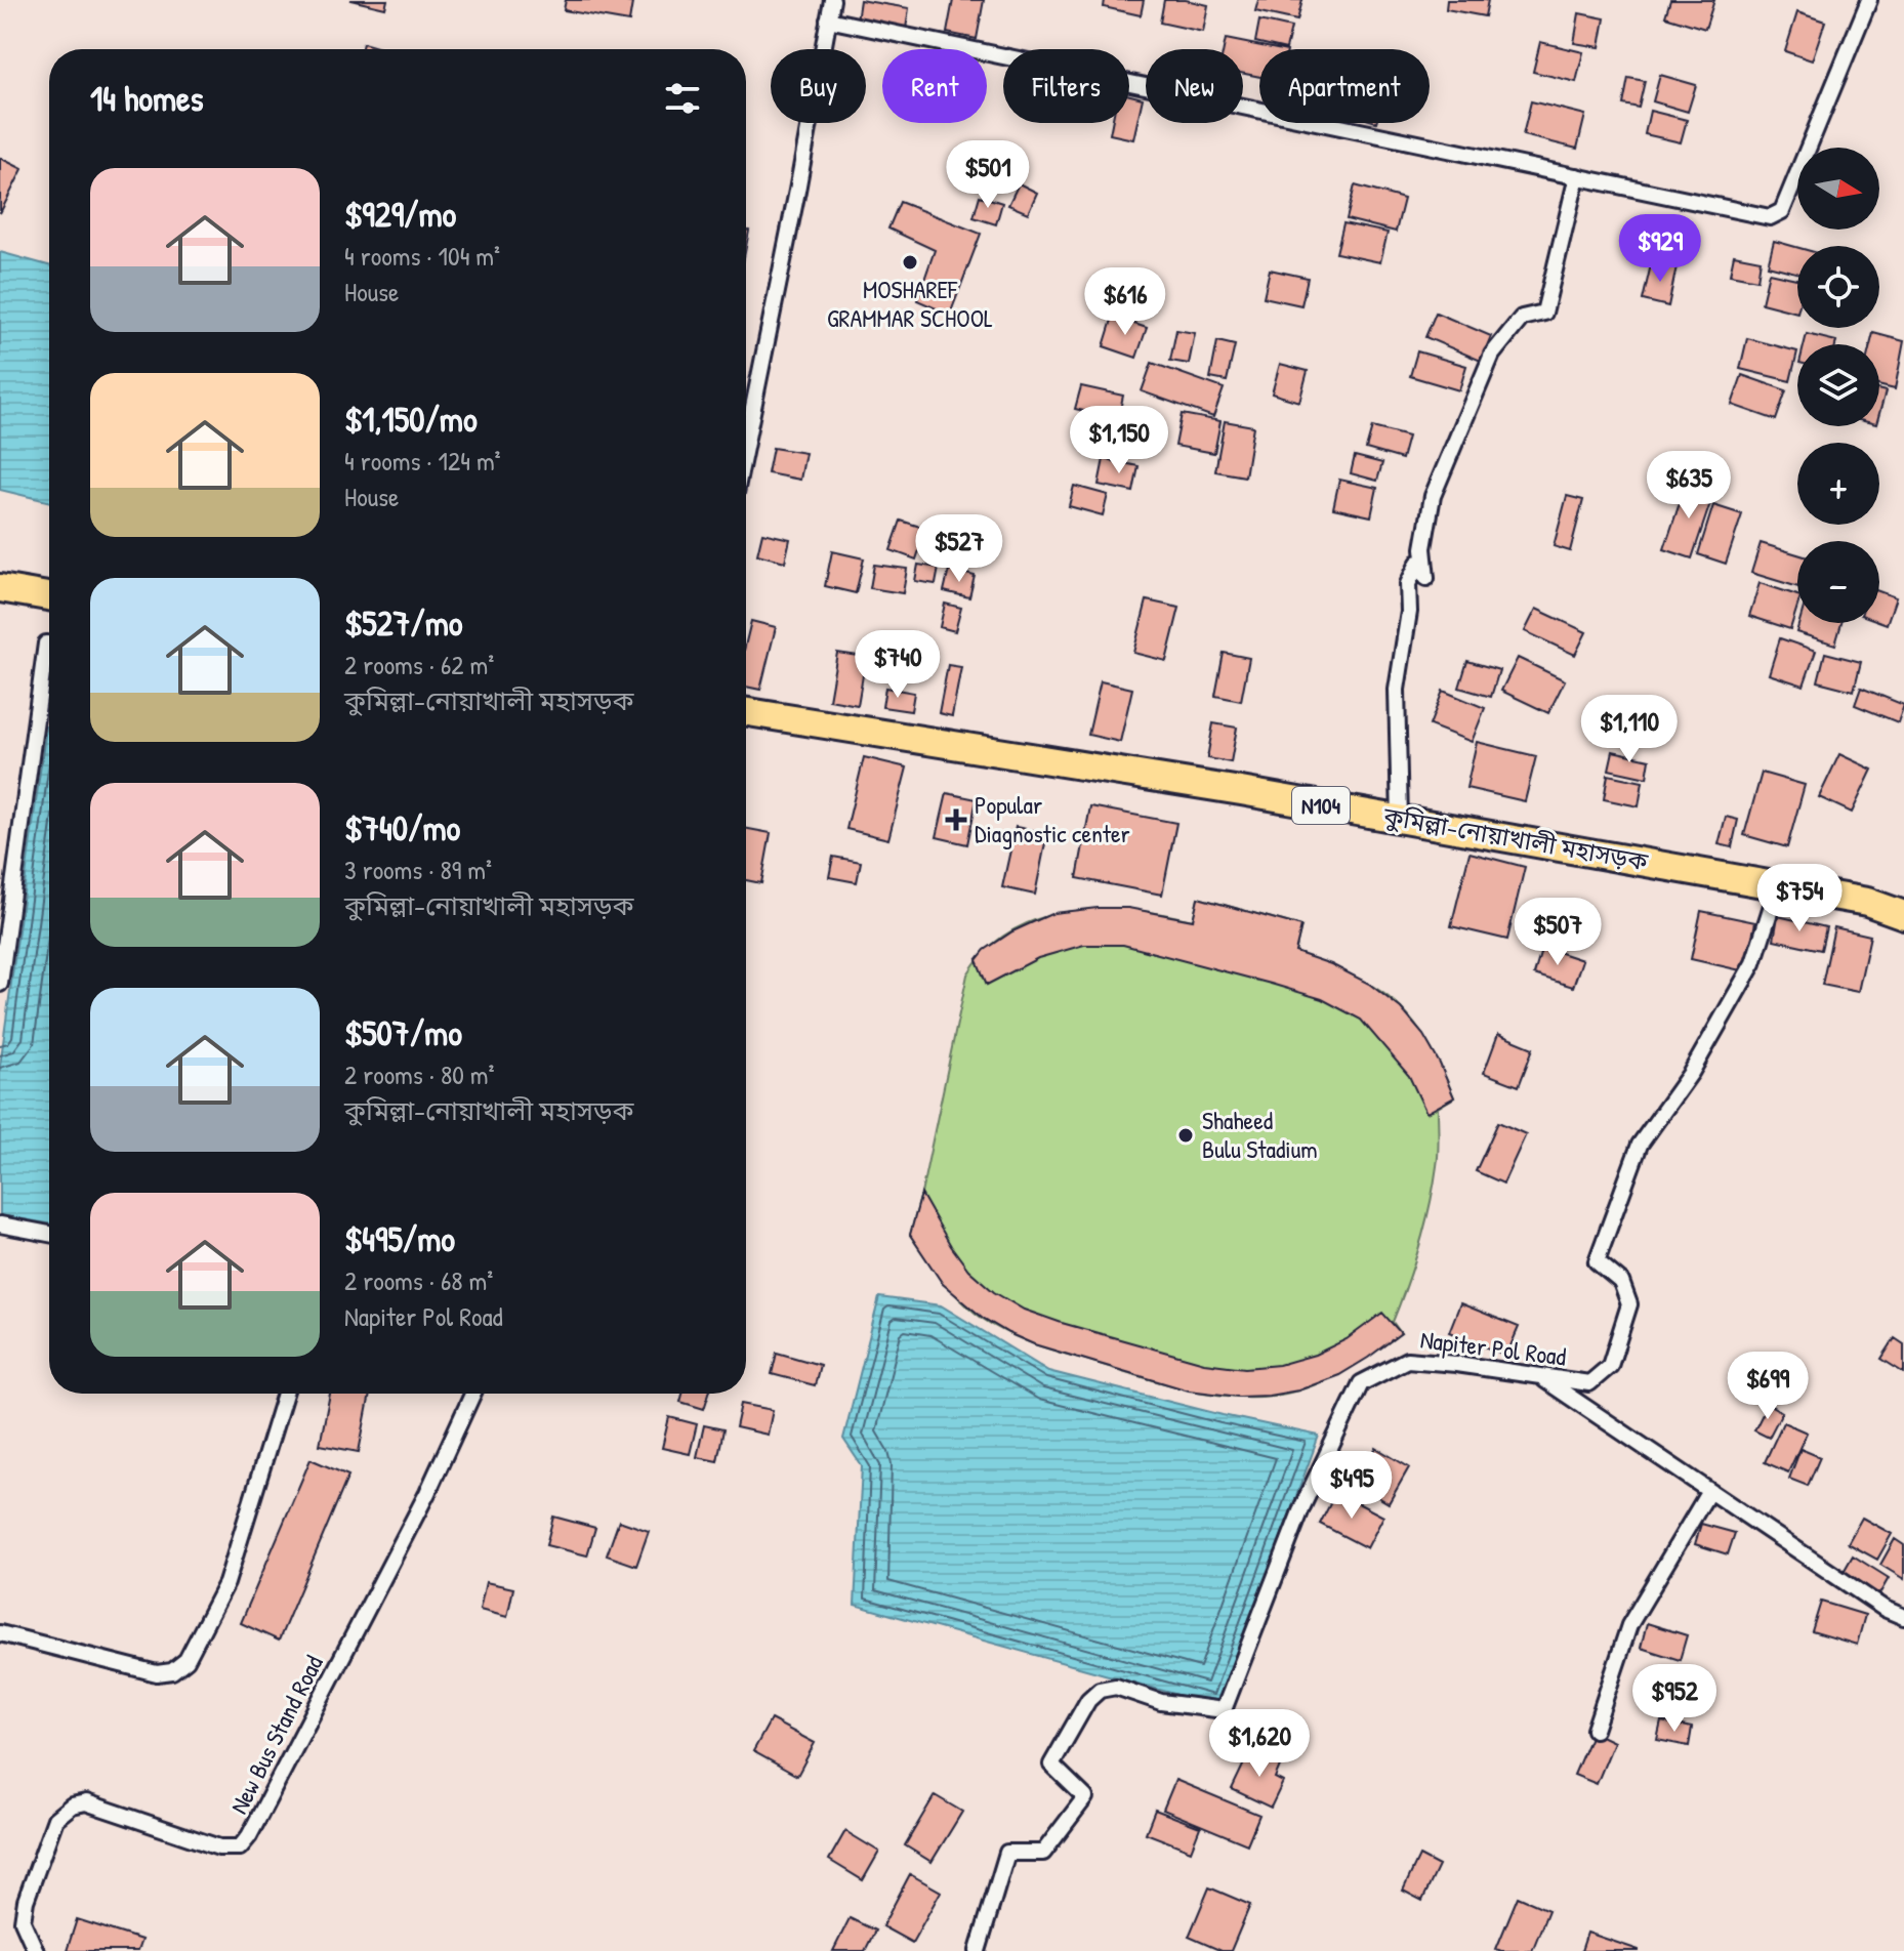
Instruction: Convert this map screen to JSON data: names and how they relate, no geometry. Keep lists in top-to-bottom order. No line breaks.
{"streets":{"highway":["N104","কুমিল্লা–নোয়াখালী মহাসড়ক"],"street":["Napiter Pol Road","New Bus Stand Road"]},"crossings":[["কুমিল্লা–নোয়াখালী মহাসড়ক","Napiter Pol Road"]],"places":{"other":["MOSHAREF GRAMMAR SCHOOL","Shaheed Bulu Stadium"],"health":["Popular Diagnostic center"]},"north":"right","page":{"chip":["Buy","Rent","Filters","New","Apartment"],"heading":"14 homes","price":["$501","$929","$616","$1,150","$635","$527","$740","$1,110","$754","$507","$699","$495","$952","$1,620"],"map_buttons":["+","−"],"list":[{"name":"$929/mo","note":"4 rooms · 104 m² · House"},{"name":"$1,150/mo","note":"4 rooms · 124 m² · House"},{"name":"$527/mo","note":"2 rooms · 62 m² · কুমিল্লা–নোয়াখালী মহাসড়ক"},{"name":"$740/mo","note":"3 rooms · 89 m² · কুমিল্লা–নোয়াখালী মহাসড়ক"},{"name":"$507/mo","note":"2 rooms · 80 m² · কুমিল্লা–নোয়াখালী মহাসড়ক"},{"name":"$495/mo","note":"2 rooms · 68 m² · Napiter Pol Road"}]}}
